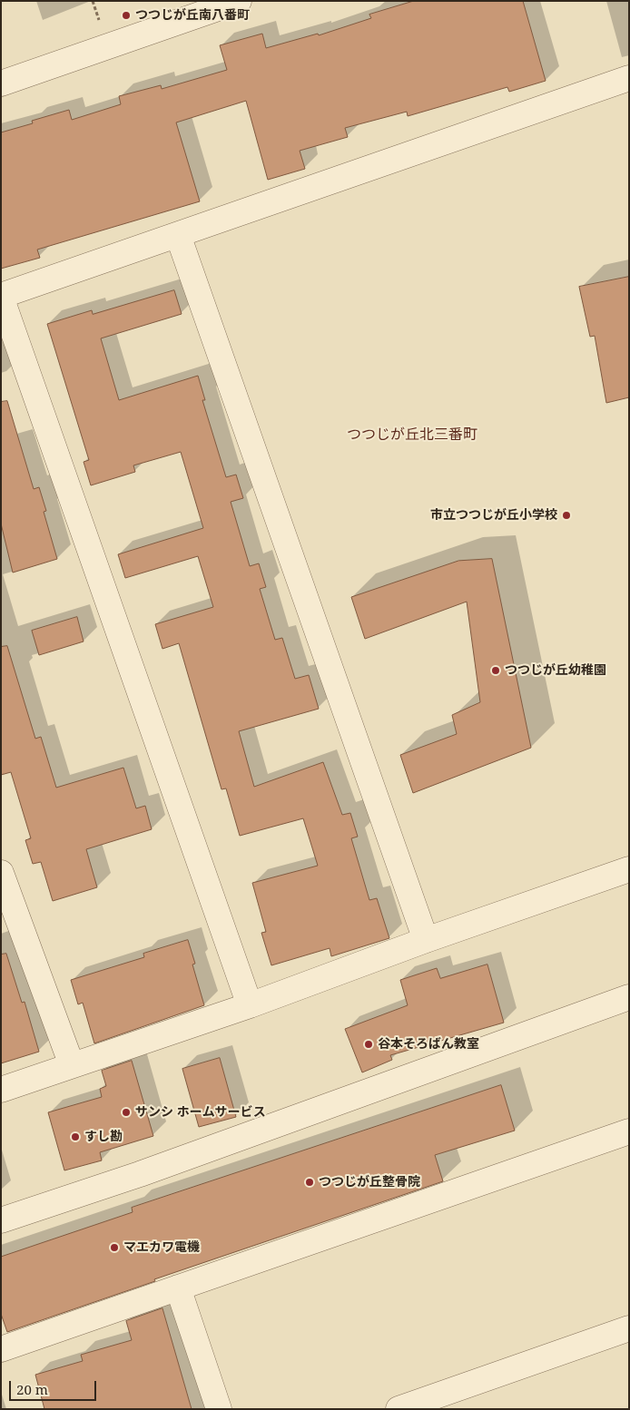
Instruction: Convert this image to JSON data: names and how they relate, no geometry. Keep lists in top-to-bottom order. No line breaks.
{"districts":["つつじが丘北三番町"],"places":["つつじが丘南八番町","市立つつじが丘小学校","つつじが丘幼稚園","谷本そろばん教室","サンシ ホームサービス","すし勘","つつじが丘整骨院","マエカワ電機"],"scale_bar":"20 m"}
